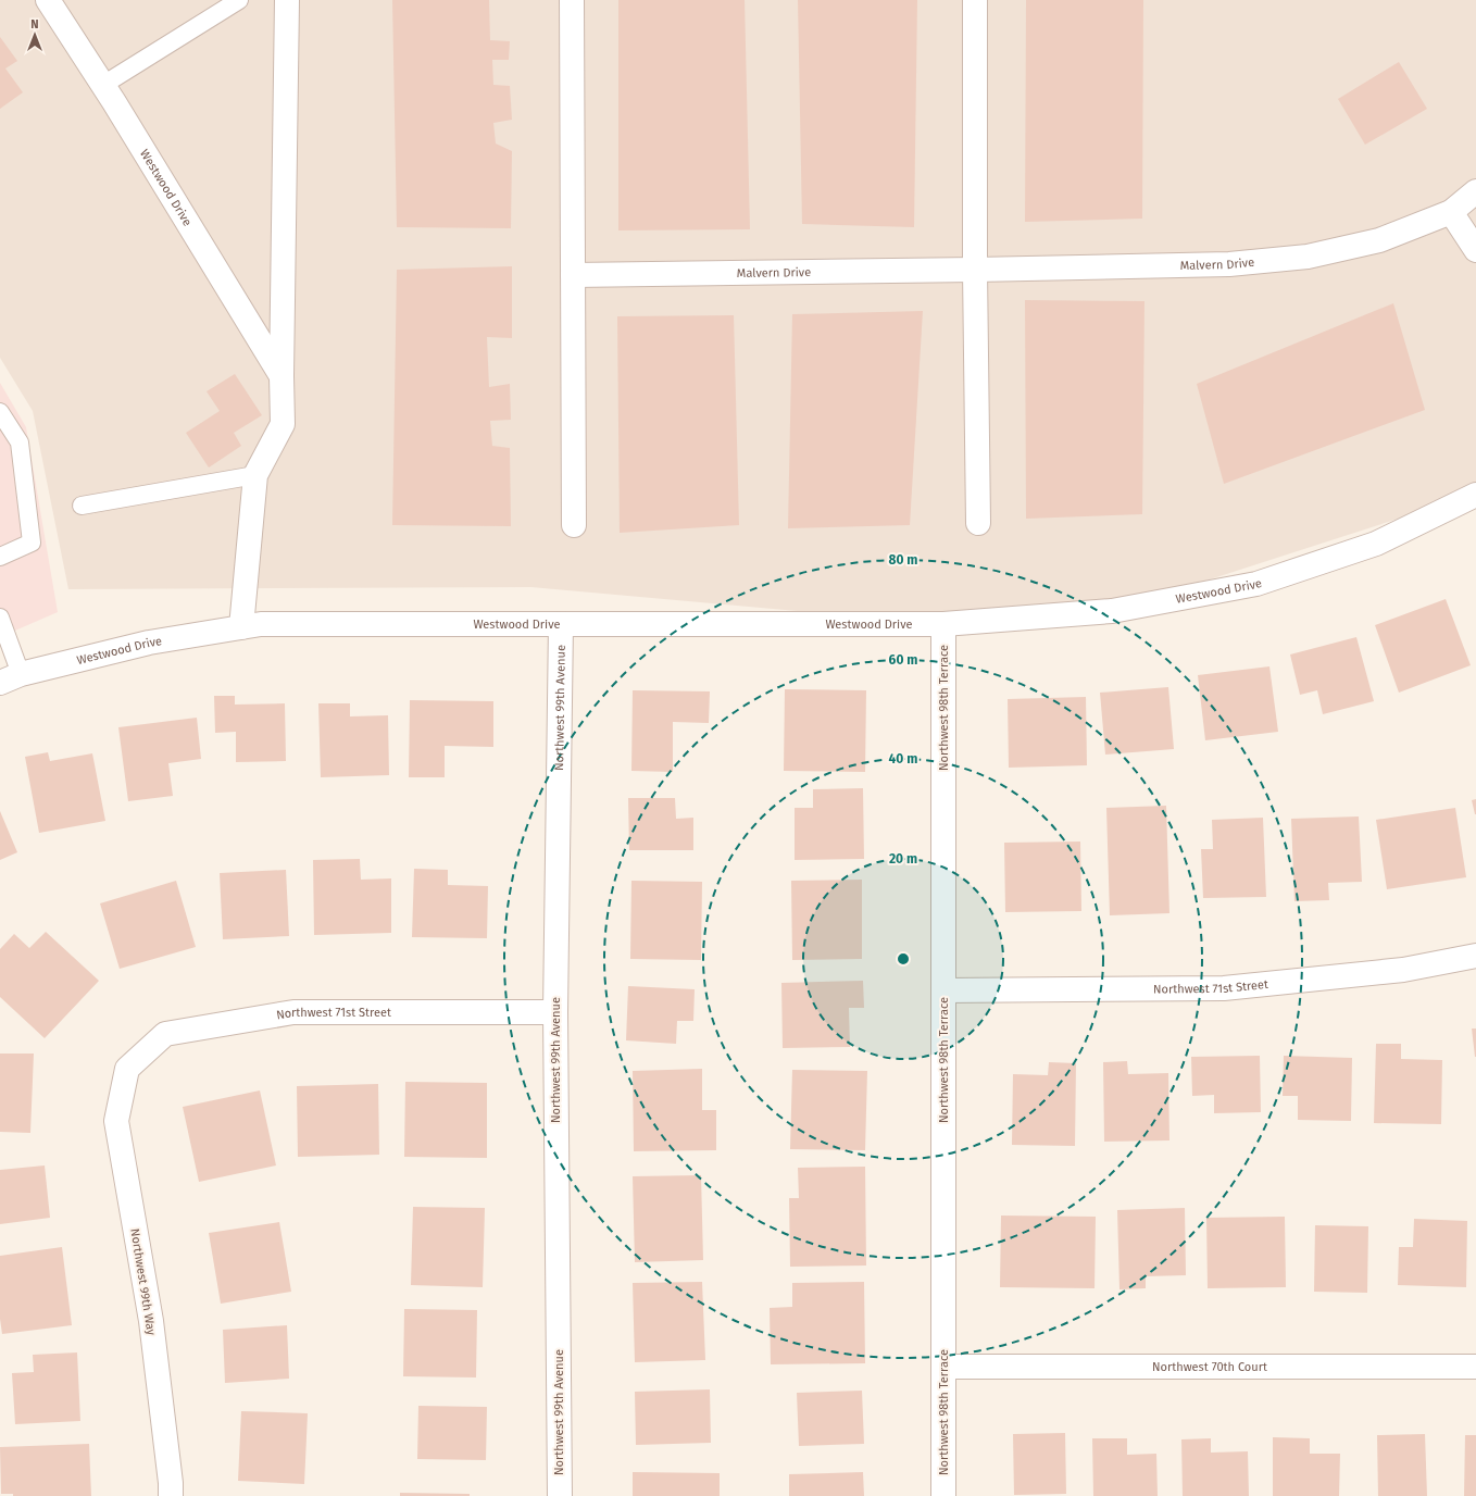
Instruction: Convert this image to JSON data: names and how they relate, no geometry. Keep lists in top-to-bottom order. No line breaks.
{"streets":{"street":["Westwood Drive","Malvern Drive","Northwest 99th Avenue","Northwest 98th Terrace","Northwest 71st Street","Northwest 99th Way","Northwest 70th Court"]},"crossings":[["Westwood Drive","Northwest 99th Avenue"],["Westwood Drive","Northwest 98th Terrace"],["Northwest 99th Avenue","Northwest 71st Street"],["Northwest 98th Terrace","Northwest 71st Street"],["Northwest 98th Terrace","Northwest 70th Court"],["Northwest 71st Street","Northwest 99th Way"]],"north":"top","rings":["80 m","60 m","40 m","20 m"]}
